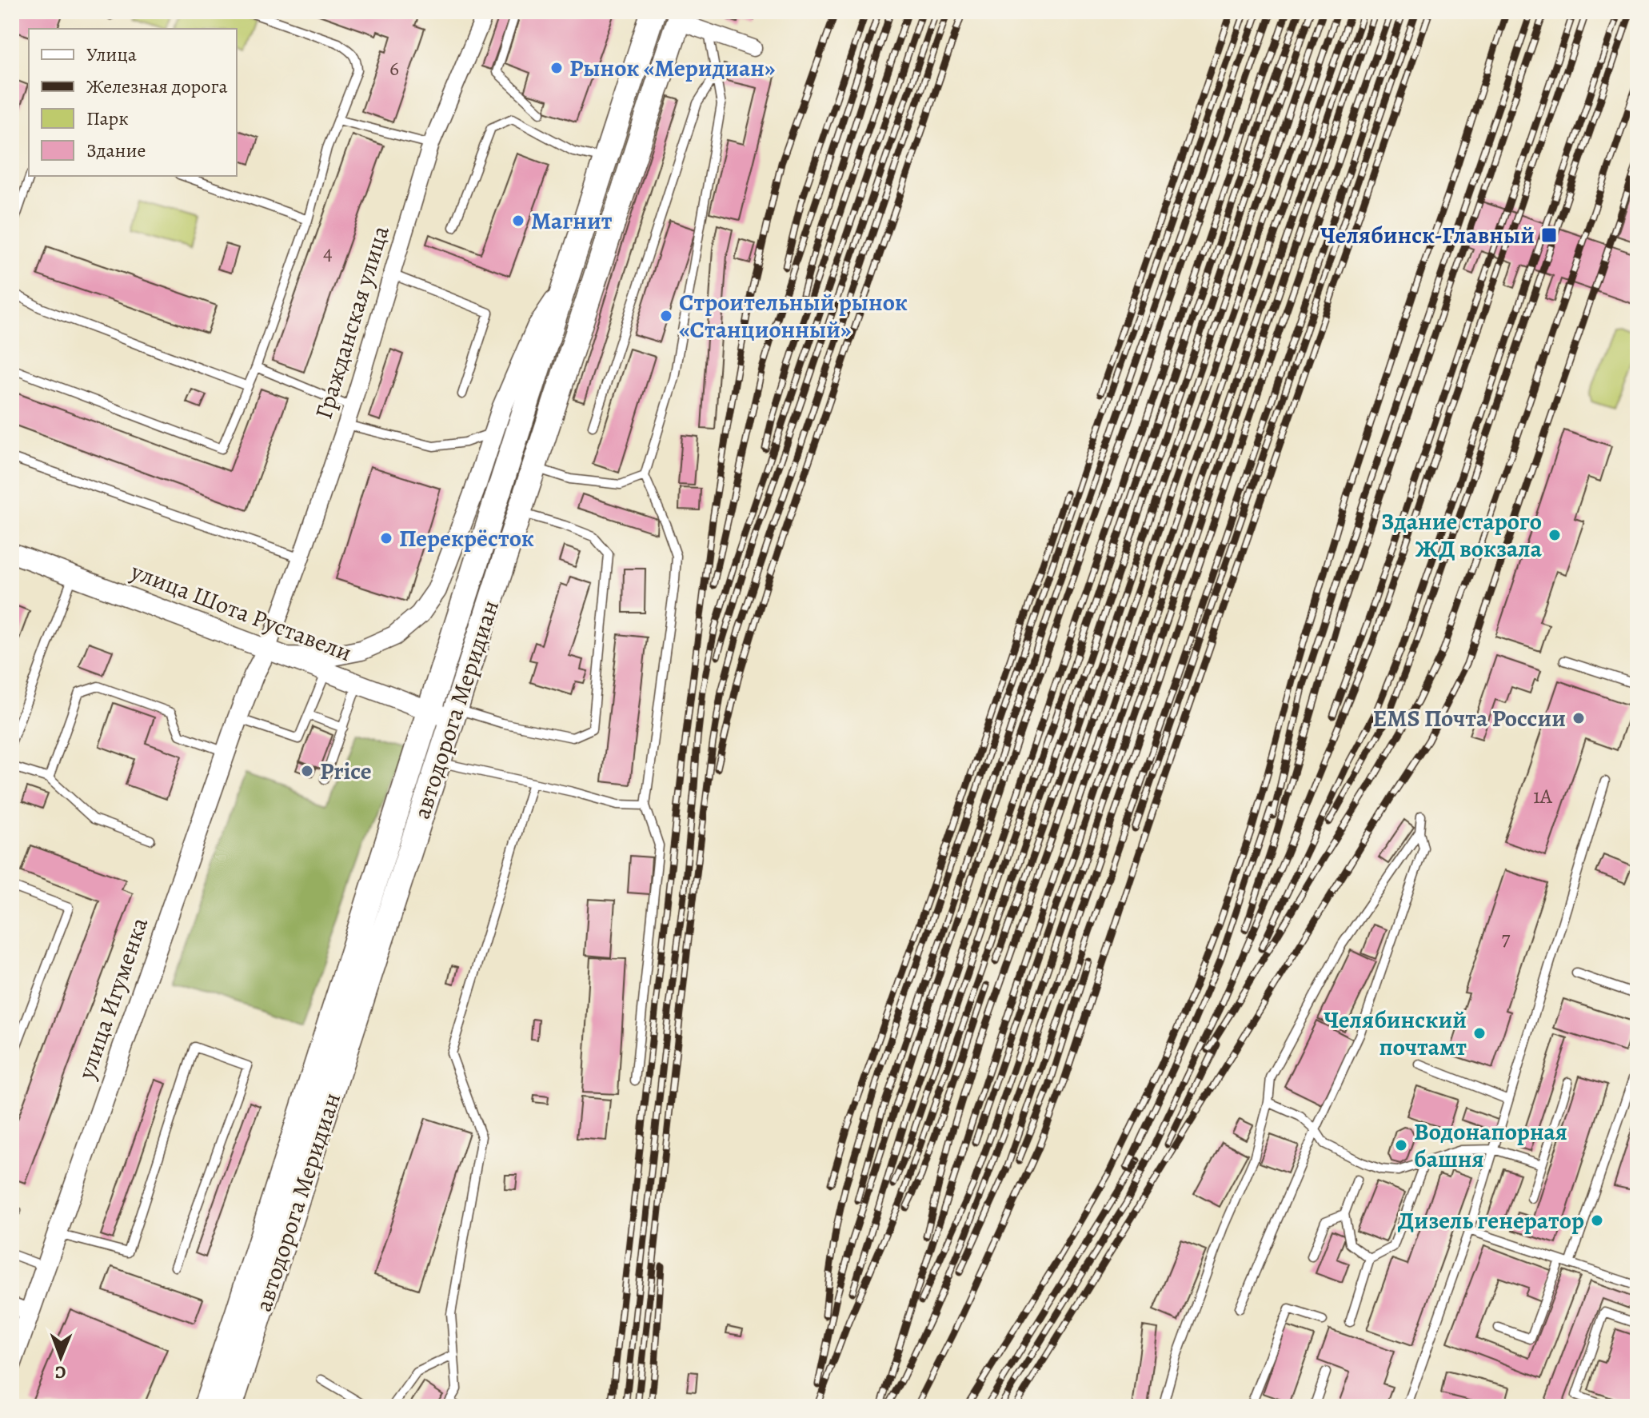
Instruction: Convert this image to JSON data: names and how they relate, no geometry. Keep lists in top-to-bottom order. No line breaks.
{"streets":{"main road":["автодорога Меридиан"],"street":["Гражданская улица","улица Шота Руставели","улица Игуменка"]},"crossings":[["Гражданская улица","улица Шота Руставели"],["Гражданская улица","улица Игуменка"],["улица Шота Руставели","автодорога Меридиан"],["улица Шота Руставели","улица Игуменка"]],"places":{"other":["Рынок «Меридиан»","Магнит","Строительный рынок «Станционный»","Здание старого ЖД вокзала","Перекрёсток","EMS Почта России","Price","Челябинский почтамт","Водонапорная башня","Дизель генератор"],"transit":["Челябинск-Главный"]},"house_numbers":["6","4","1А","7"],"legend":["Улица","Железная дорога","Парк","Здание"],"north":"bottom"}
